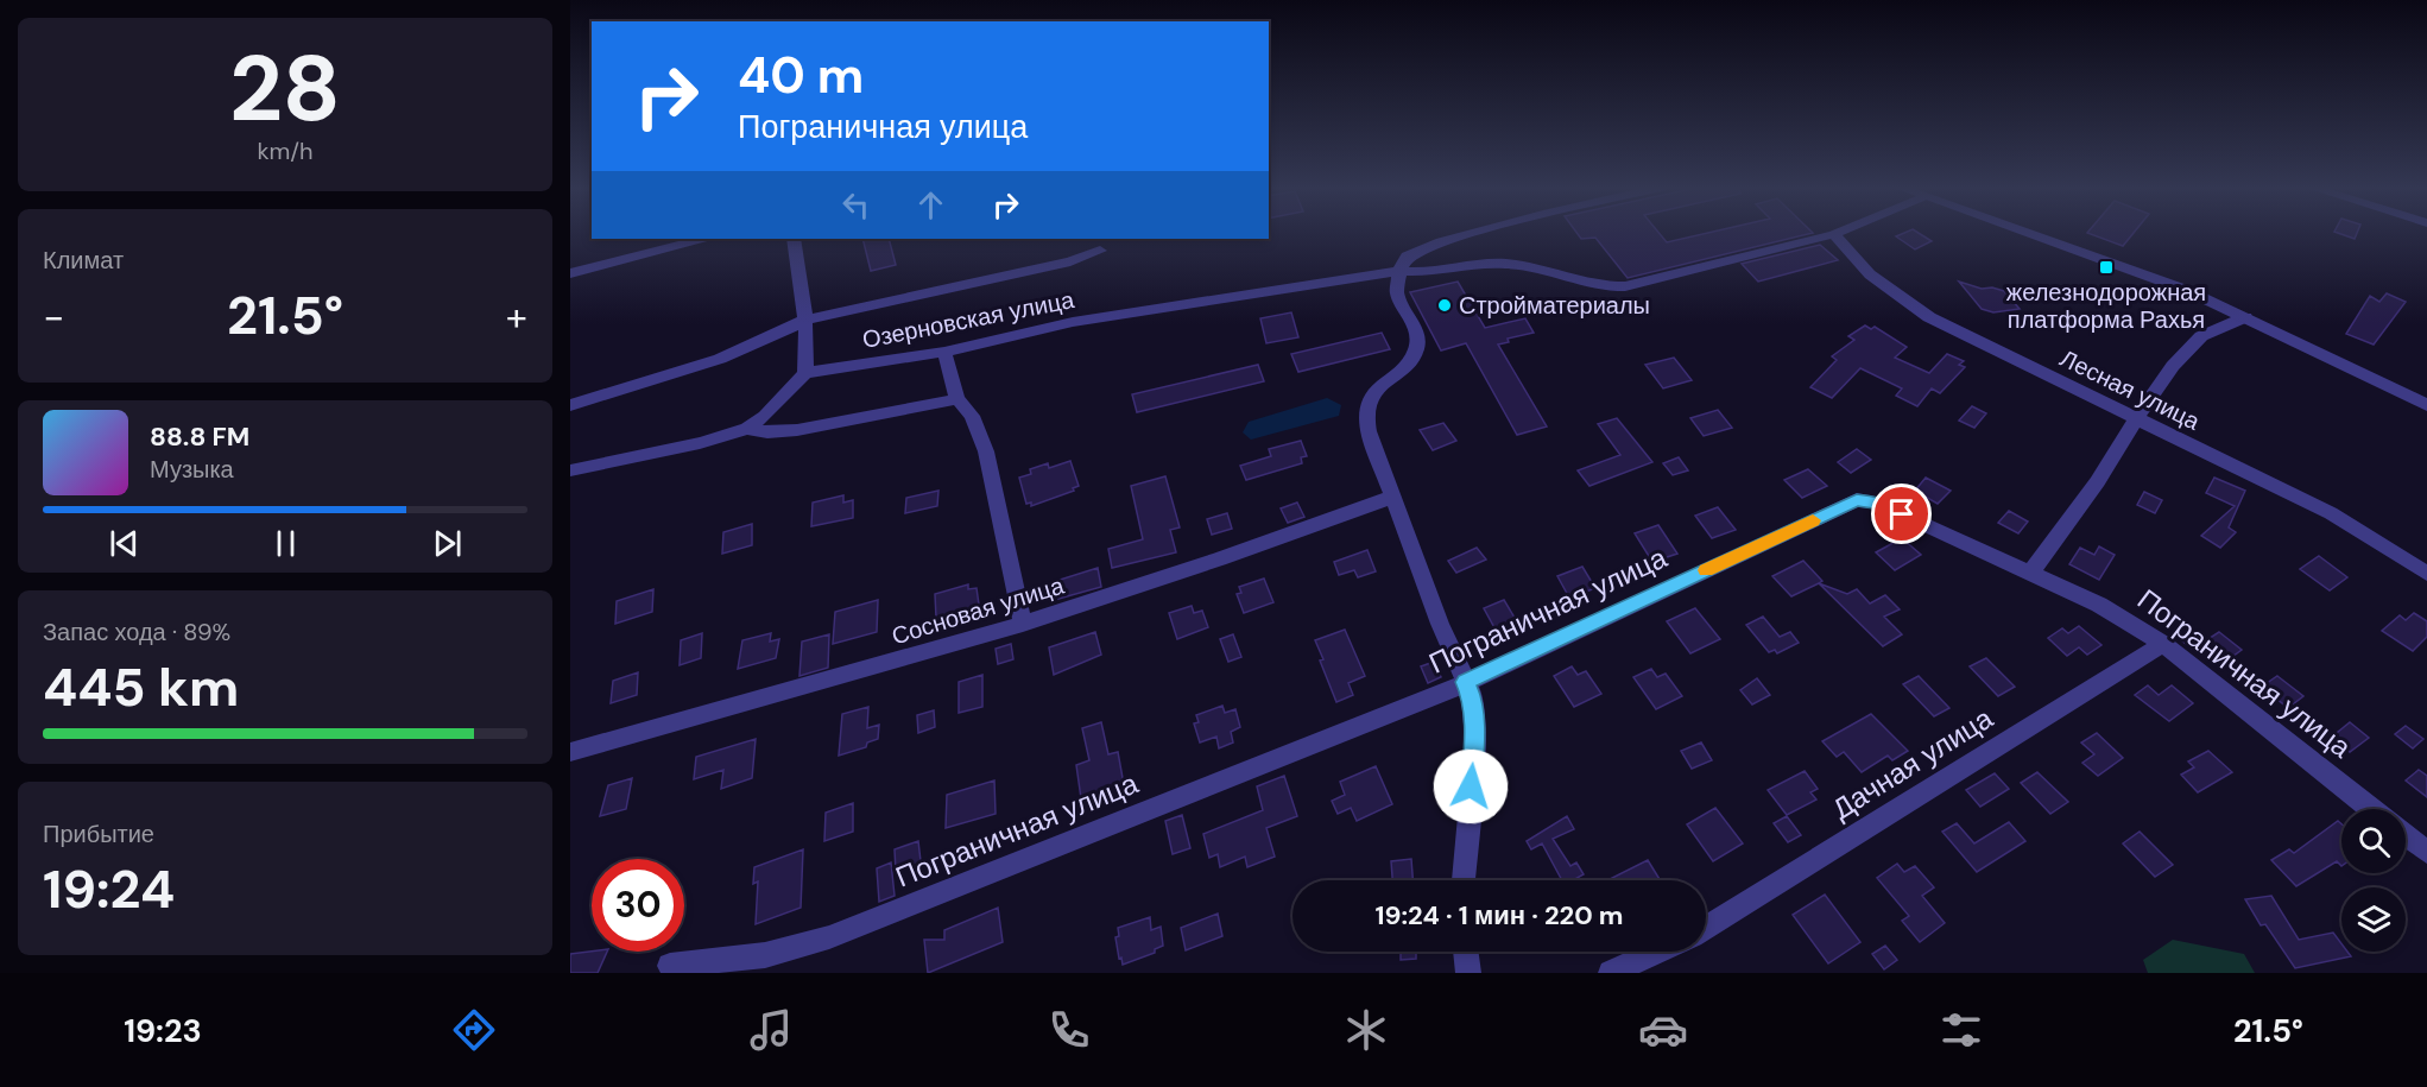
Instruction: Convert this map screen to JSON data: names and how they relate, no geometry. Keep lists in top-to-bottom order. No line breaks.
{"streets":{"street":["Озерновская улица","Лесная улица","Сосновая улица","Пограничная улица","Дачная улица"]},"crossings":[["Озерновская улица","Лесная улица"],["Пограничная улица","Дачная улица"]],"places":{"transit":["железнодорожная платформа Рахья"],"other":["Стройматериалы"]},"page":{"tile":[["28","km/h"],"Климат",["Запас хода · 89%","445 km"],["Прибытие","19:24"]],"turn":["40 m","Пограничная улица"],"heat":["−","21.5°","+"],"song":["88.8 FM","Музыка"],"limit":"30","trip":"19:24 · 1 мин · 220 m","tabs":["19:23","21.5°"]}}
